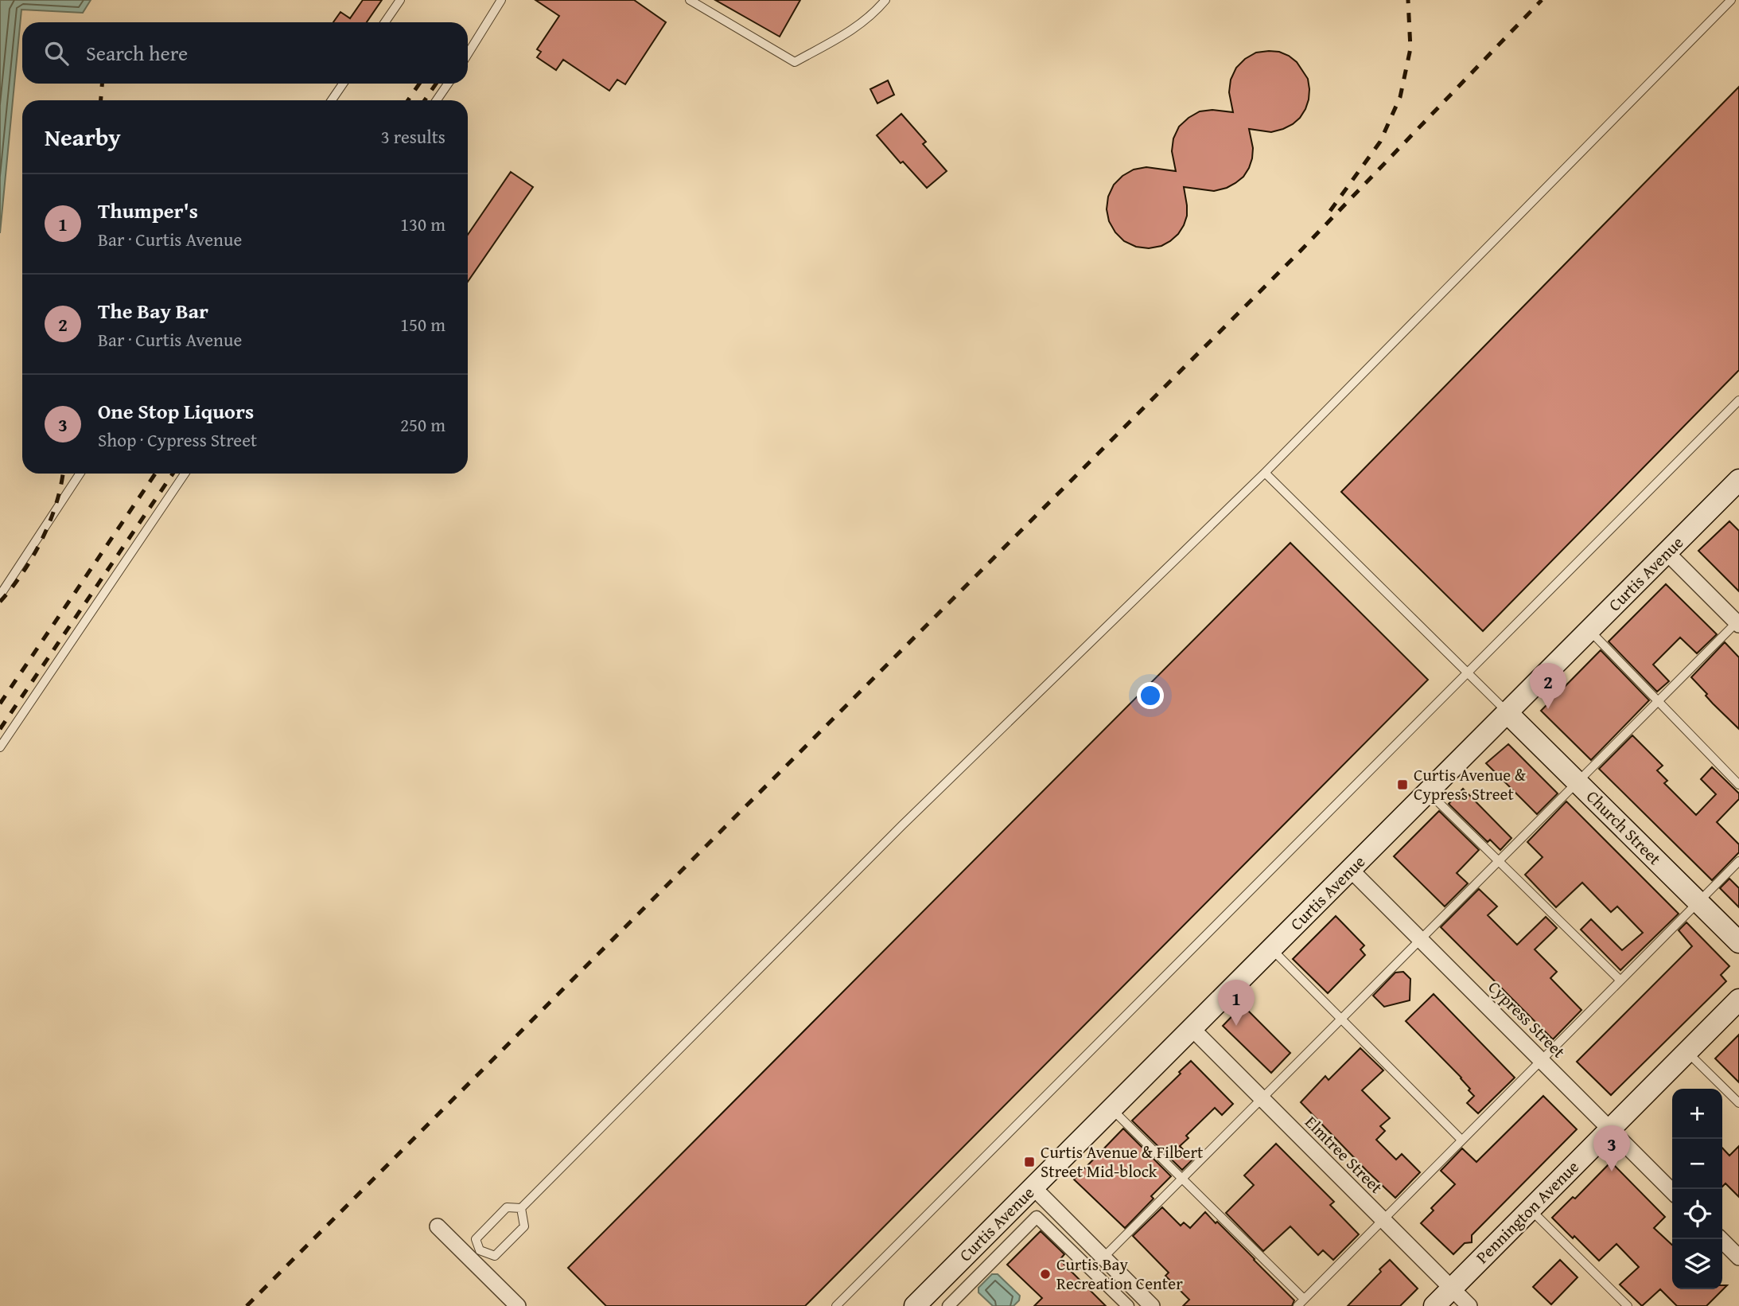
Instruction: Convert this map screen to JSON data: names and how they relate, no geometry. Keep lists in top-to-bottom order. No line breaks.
{"streets":{"main road":["Curtis Avenue","Church Street","Pennington Avenue"],"street":["Cypress Street","Elmtree Street"]},"crossings":[["Curtis Avenue","Church Street"],["Curtis Avenue","Cypress Street"],["Curtis Avenue","Elmtree Street"],["Cypress Street","Pennington Avenue"],["Elmtree Street","Pennington Avenue"]],"places":{"transit":["Curtis Avenue & Cypress Street","Curtis Avenue & Filbert Street Mid-block"],"other":["Curtis Bay Recreation Center"]},"page":{"search":"Search here","heading":["Nearby","3 results"],"list":[{"mark":"1","name":"Thumper's","note":"Bar · Curtis Avenue","value":"130 m"},{"mark":"2","name":"The Bay Bar","note":"Bar · Curtis Avenue","value":"150 m"},{"mark":"3","name":"One Stop Liquors","note":"Shop · Cypress Street","value":"250 m"}],"pins":["2","1","3"],"map_buttons":["+","−"]}}
